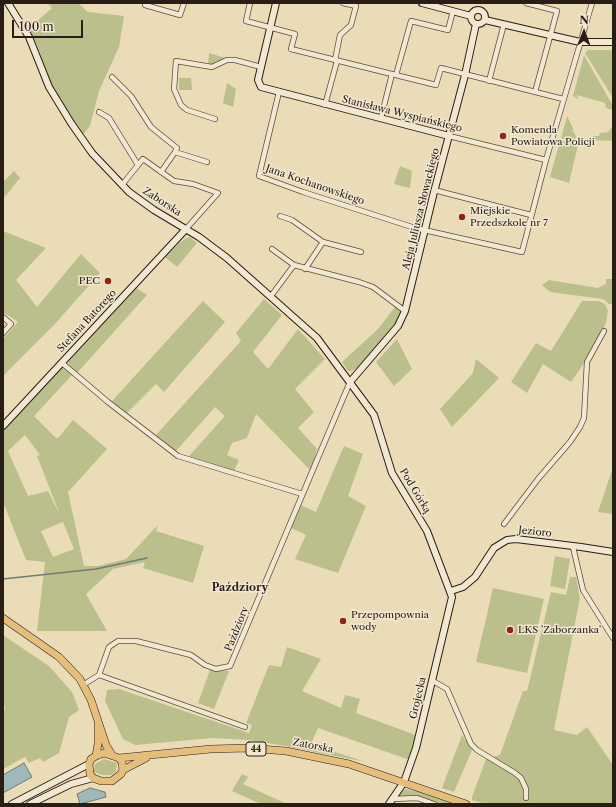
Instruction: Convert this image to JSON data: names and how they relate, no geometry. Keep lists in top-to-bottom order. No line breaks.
{"streets":{"main road":["Zatorska","44"],"street":["Stanisława Wyspiańskiego","Jana Kochanowskiego","Zaborska","Aleja Juliusza Słowackiego","Stefana Batorego","Pod Górką","Jezioro","Paździory","Grojecka"]},"crossings":[["Stanisława Wyspiańskiego","Jana Kochanowskiego"],["Stanisława Wyspiańskiego","Aleja Juliusza Słowackiego"],["Jana Kochanowskiego","Aleja Juliusza Słowackiego"],["Zaborska","Aleja Juliusza Słowackiego"],["Zaborska","Stefana Batorego"],["Zaborska","Pod Górką"],["Zaborska","Paździory"],["Aleja Juliusza Słowackiego","Pod Górką"],["Aleja Juliusza Słowackiego","Paździory"],["Pod Górką","Jezioro"],["Pod Górką","Paździory"],["Pod Górką","Grojecka"],["Jezioro","Grojecka"],["Grojecka","Zatorska"],["Zatorska","44"]],"districts":["Paździory"],"places":["Komenda Powiatowa Policji","Miejskie Przedszkole nr 7","PEC","Przepompownia wody","LKS 'Zaborzanka'"],"scale_bar":"100 m","north":"top"}
